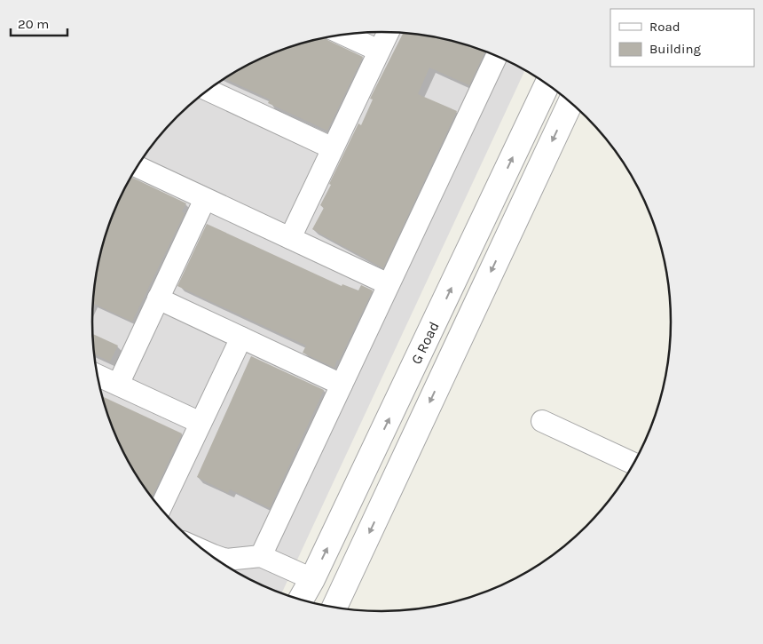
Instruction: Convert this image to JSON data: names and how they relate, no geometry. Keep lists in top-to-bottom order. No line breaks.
{"streets":{"street":["G Road"]},"legend":["Road","Building"],"scale_bar":"20 m"}
